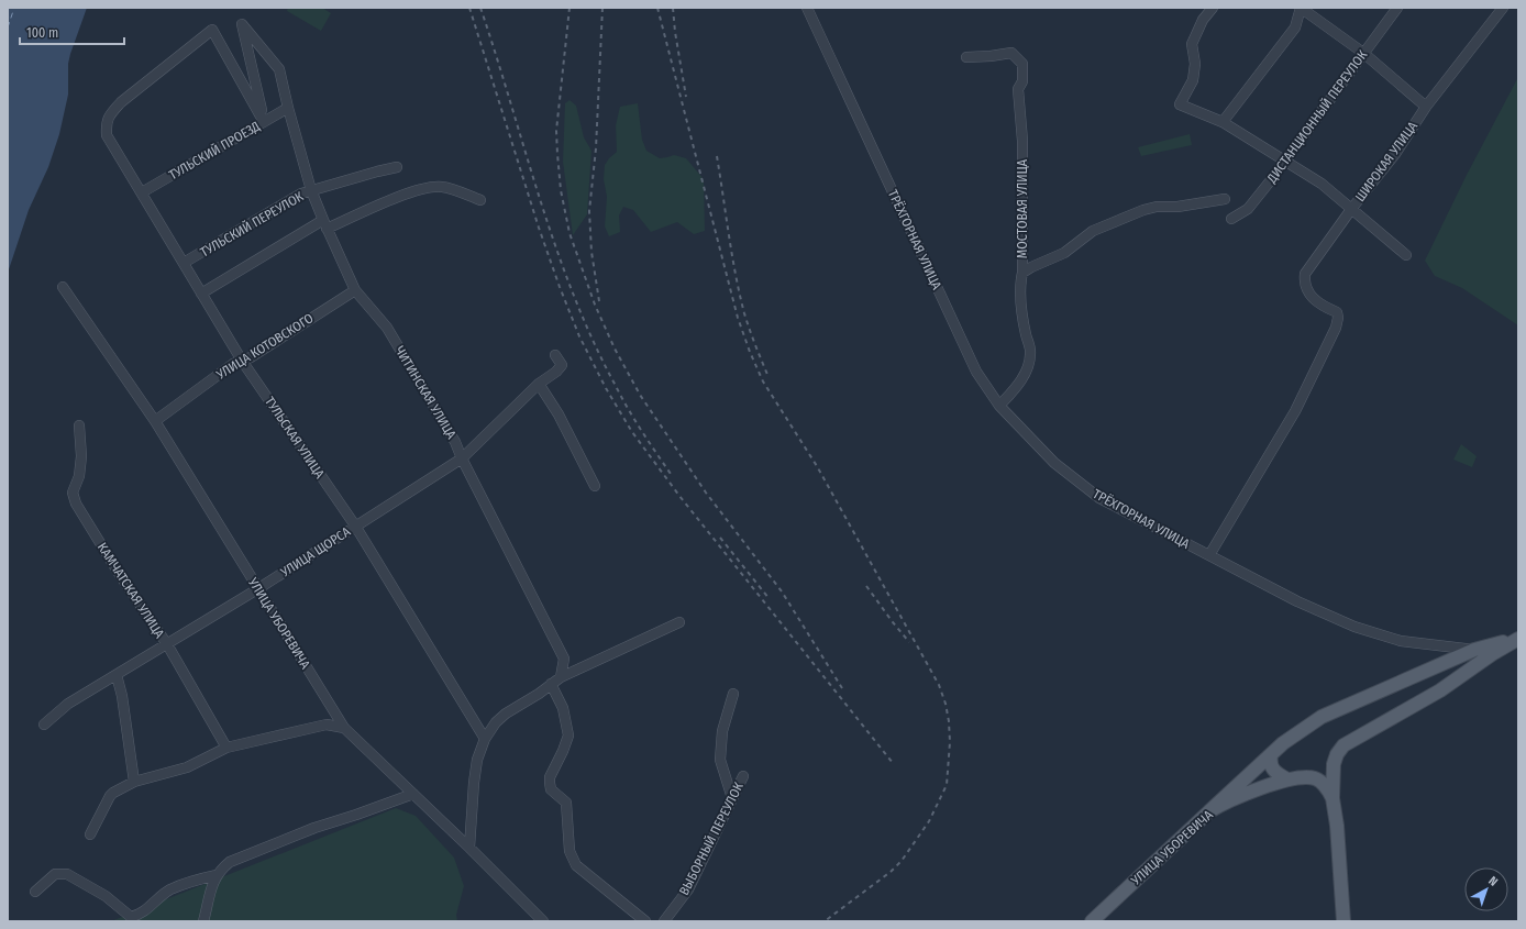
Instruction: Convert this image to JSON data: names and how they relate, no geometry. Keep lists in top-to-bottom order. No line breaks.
{"streets":{"main road":["УЛИЦА УБОРЕВИЧА"],"street":["ДИСТАНЦИОННЫЙ ПЕРЕУЛОК","ТУЛЬСКИЙ ПРОЕЗД","ШИРОКАЯ УЛИЦА","МОСТОВАЯ УЛИЦА","ТУЛЬСКИЙ ПЕРЕУЛОК","ТРЁХГОРНАЯ УЛИЦА","УЛИЦА КОТОВСКОГО","ЧИТИНСКАЯ УЛИЦА","ТУЛЬСКАЯ УЛИЦА","УЛИЦА ЩОРСА","КАМЧАТСКАЯ УЛИЦА","ВЫБОРНЫЙ ПЕРЕУЛОК"]},"crossings":[["ТУЛЬСКИЙ ПРОЕЗД","ЧИТИНСКАЯ УЛИЦА"],["ТУЛЬСКИЙ ПРОЕЗД","ТУЛЬСКАЯ УЛИЦА"],["ШИРОКАЯ УЛИЦА","ТРЁХГОРНАЯ УЛИЦА"],["МОСТОВАЯ УЛИЦА","ТРЁХГОРНАЯ УЛИЦА"],["ТУЛЬСКИЙ ПЕРЕУЛОК","ЧИТИНСКАЯ УЛИЦА"],["ТУЛЬСКИЙ ПЕРЕУЛОК","ТУЛЬСКАЯ УЛИЦА"],["УЛИЦА КОТОВСКОГО","ЧИТИНСКАЯ УЛИЦА"],["УЛИЦА КОТОВСКОГО","ТУЛЬСКАЯ УЛИЦА"],["УЛИЦА КОТОВСКОГО","УЛИЦА УБОРЕВИЧА"],["ЧИТИНСКАЯ УЛИЦА","ТУЛЬСКАЯ УЛИЦА"],["ЧИТИНСКАЯ УЛИЦА","УЛИЦА ЩОРСА"],["ТУЛЬСКАЯ УЛИЦА","УЛИЦА ЩОРСА"],["УЛИЦА ЩОРСА","КАМЧАТСКАЯ УЛИЦА"],["УЛИЦА ЩОРСА","УЛИЦА УБОРЕВИЧА"]],"scale_bar":"100 m","north":"top right"}
